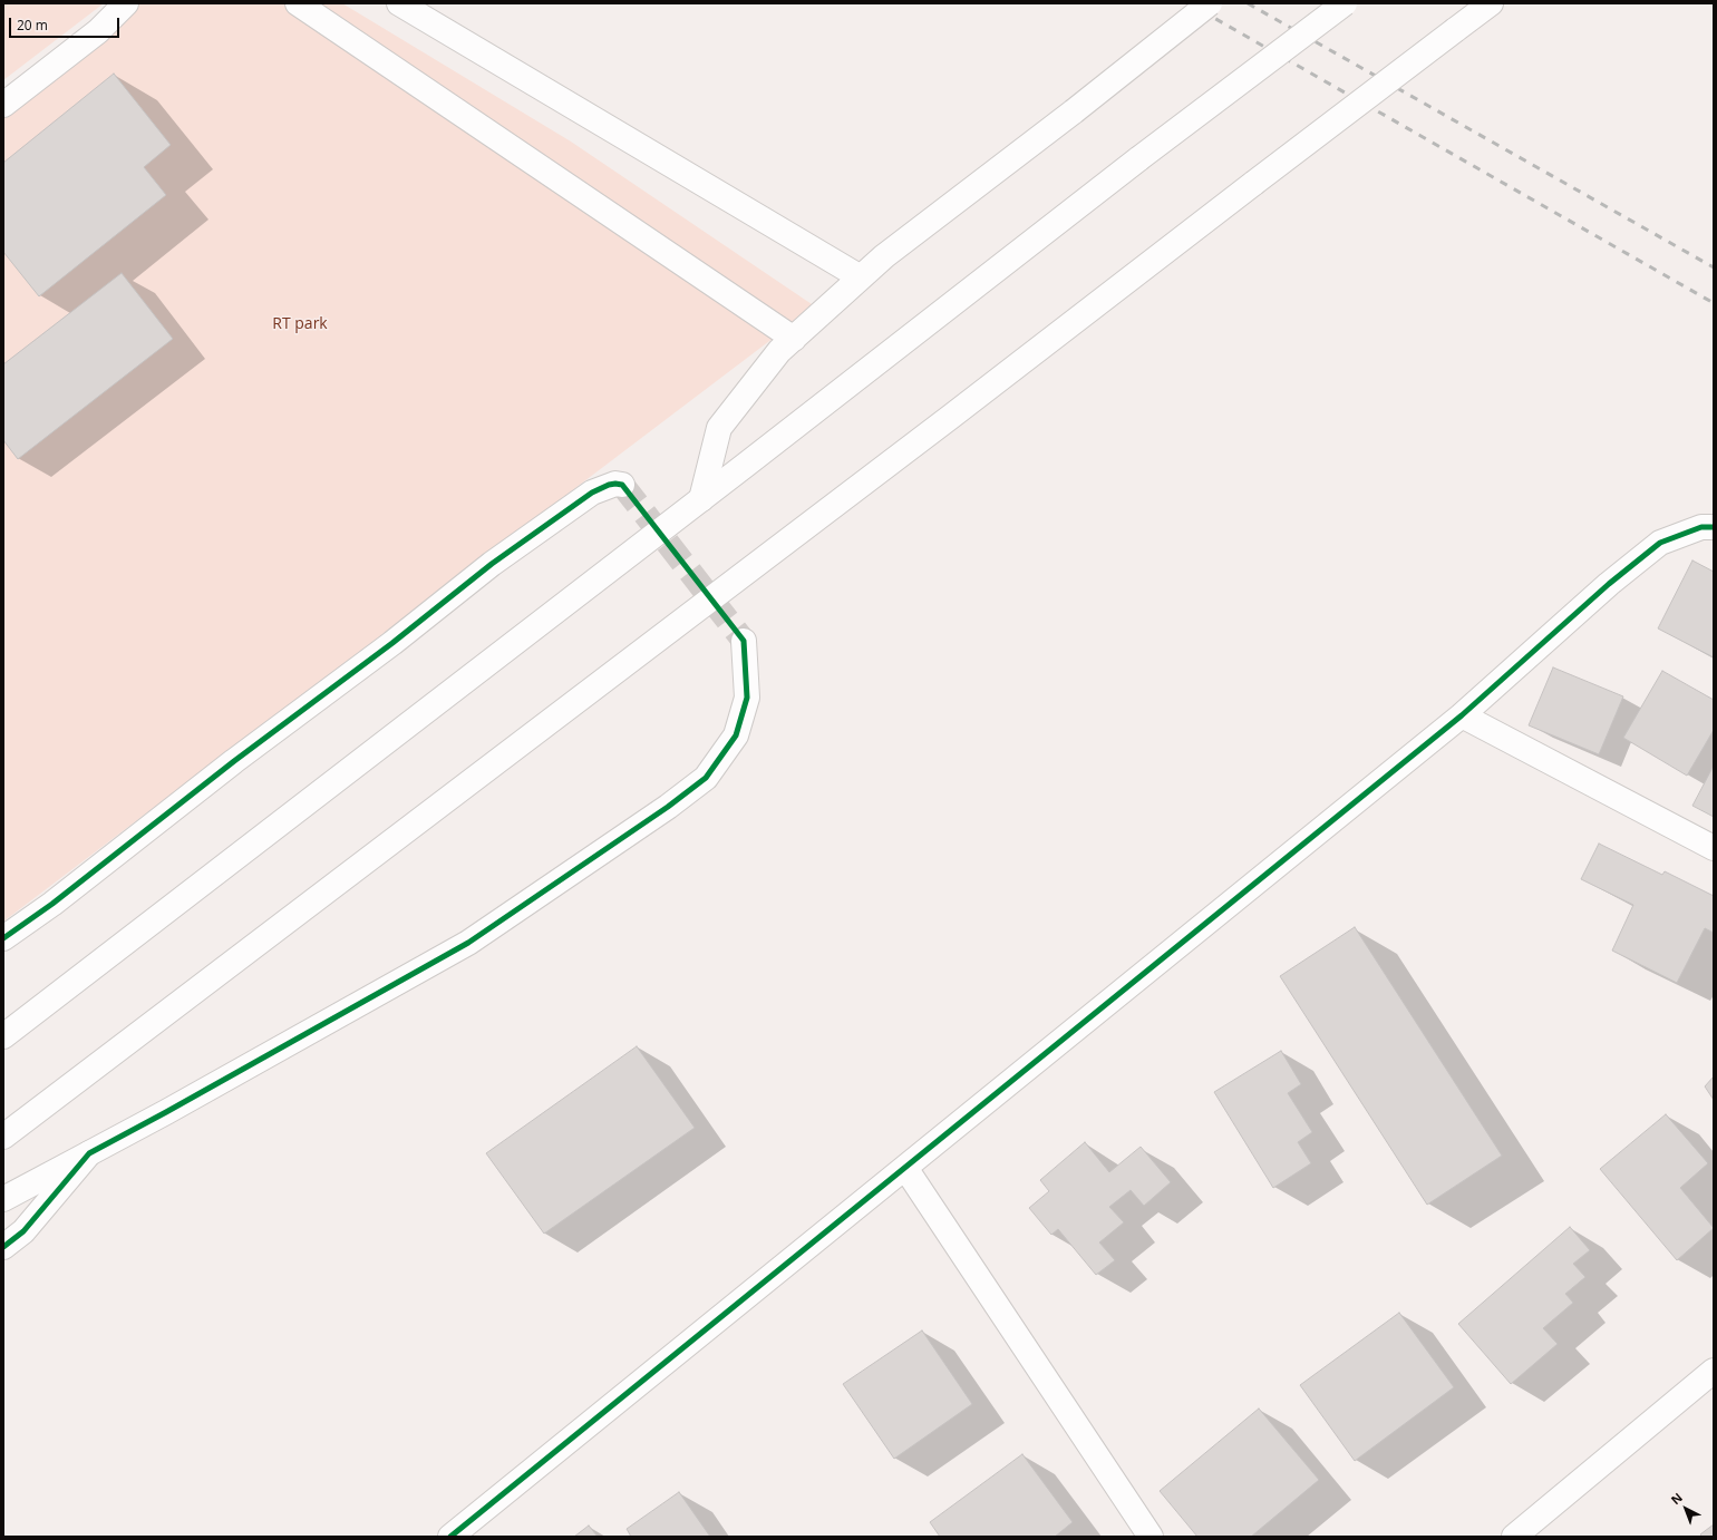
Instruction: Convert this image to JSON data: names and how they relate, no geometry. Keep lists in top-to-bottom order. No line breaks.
{"parks":["RT park"],"scale_bar":"20 m","north":"top left"}
